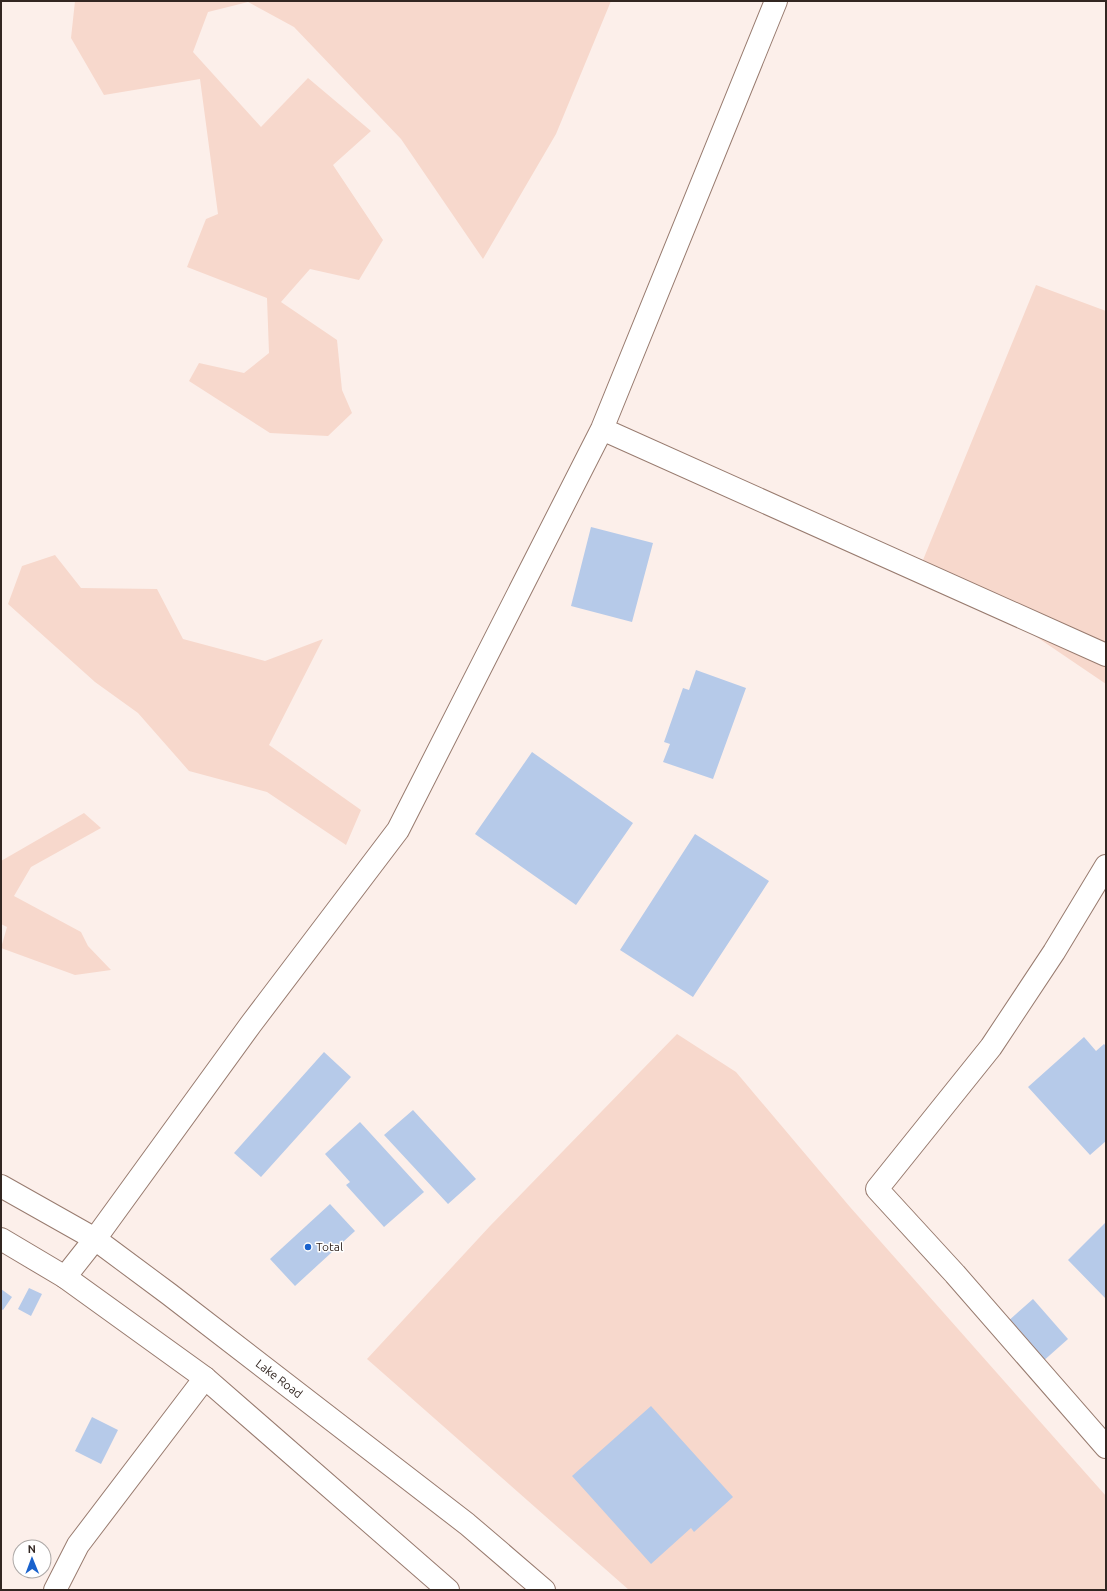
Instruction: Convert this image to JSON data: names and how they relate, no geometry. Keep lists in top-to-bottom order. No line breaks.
{"streets":{"street":["Lake Road"]},"places":["Total"],"north":"top"}
